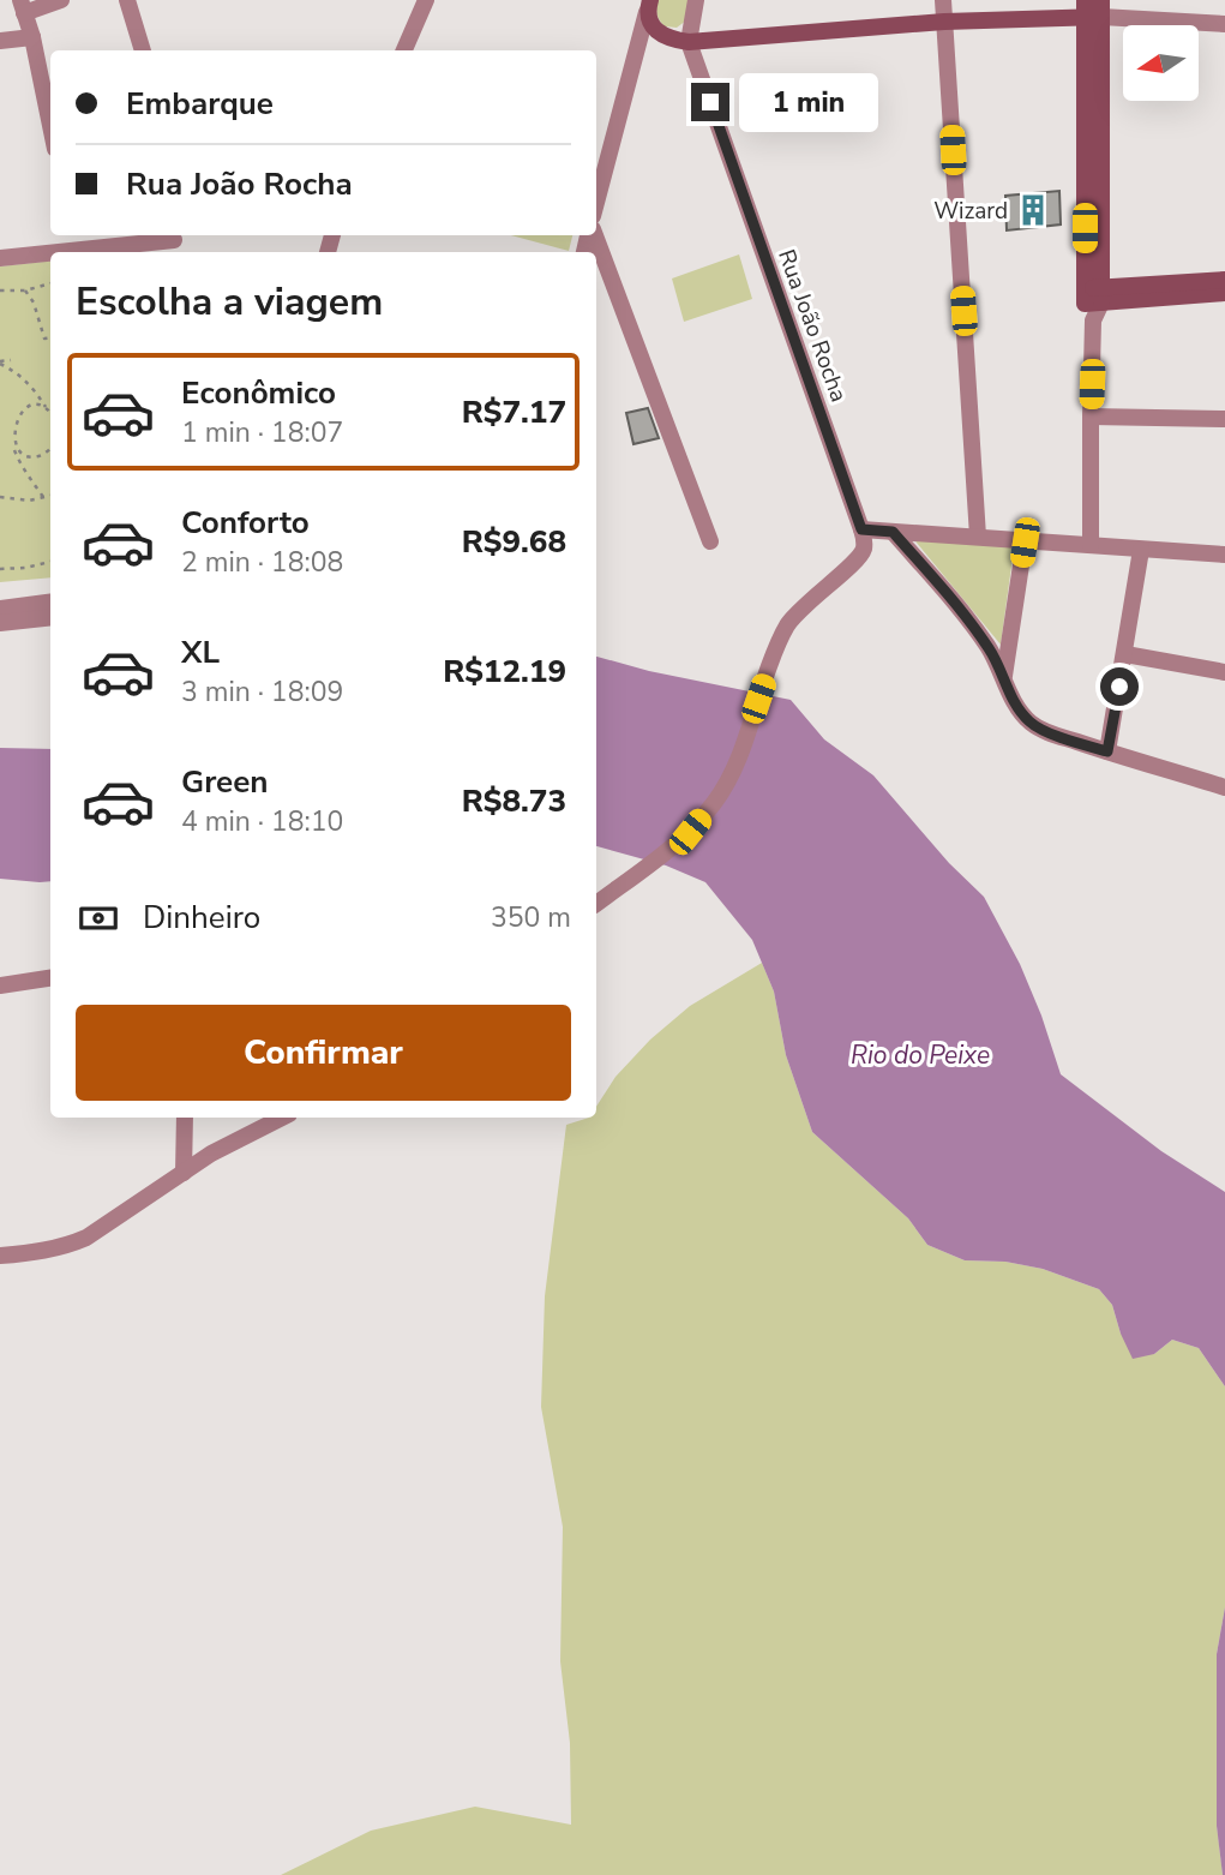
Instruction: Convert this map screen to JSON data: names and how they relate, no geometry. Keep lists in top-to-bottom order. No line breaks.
{"streets":{"street":["Rua João Rocha"]},"water":["Rio do Peixe"],"places":{"building":["Wizard"]},"north":"left","page":{"banner":["Embarque","Rua João Rocha"],"bubble":"1 min","heading":"Escolha a viagem","list":[{"name":"Econômico","note":"1 min · 18:07","value":"R$7.17"},{"name":"Conforto","note":"2 min · 18:08","value":"R$9.68"},{"name":"XL","note":"3 min · 18:09","value":"R$12.19"},{"name":"Green","note":"4 min · 18:10","value":"R$8.73"}],"pay":["Dinheiro","350 m"],"buttons":"Confirmar"}}
